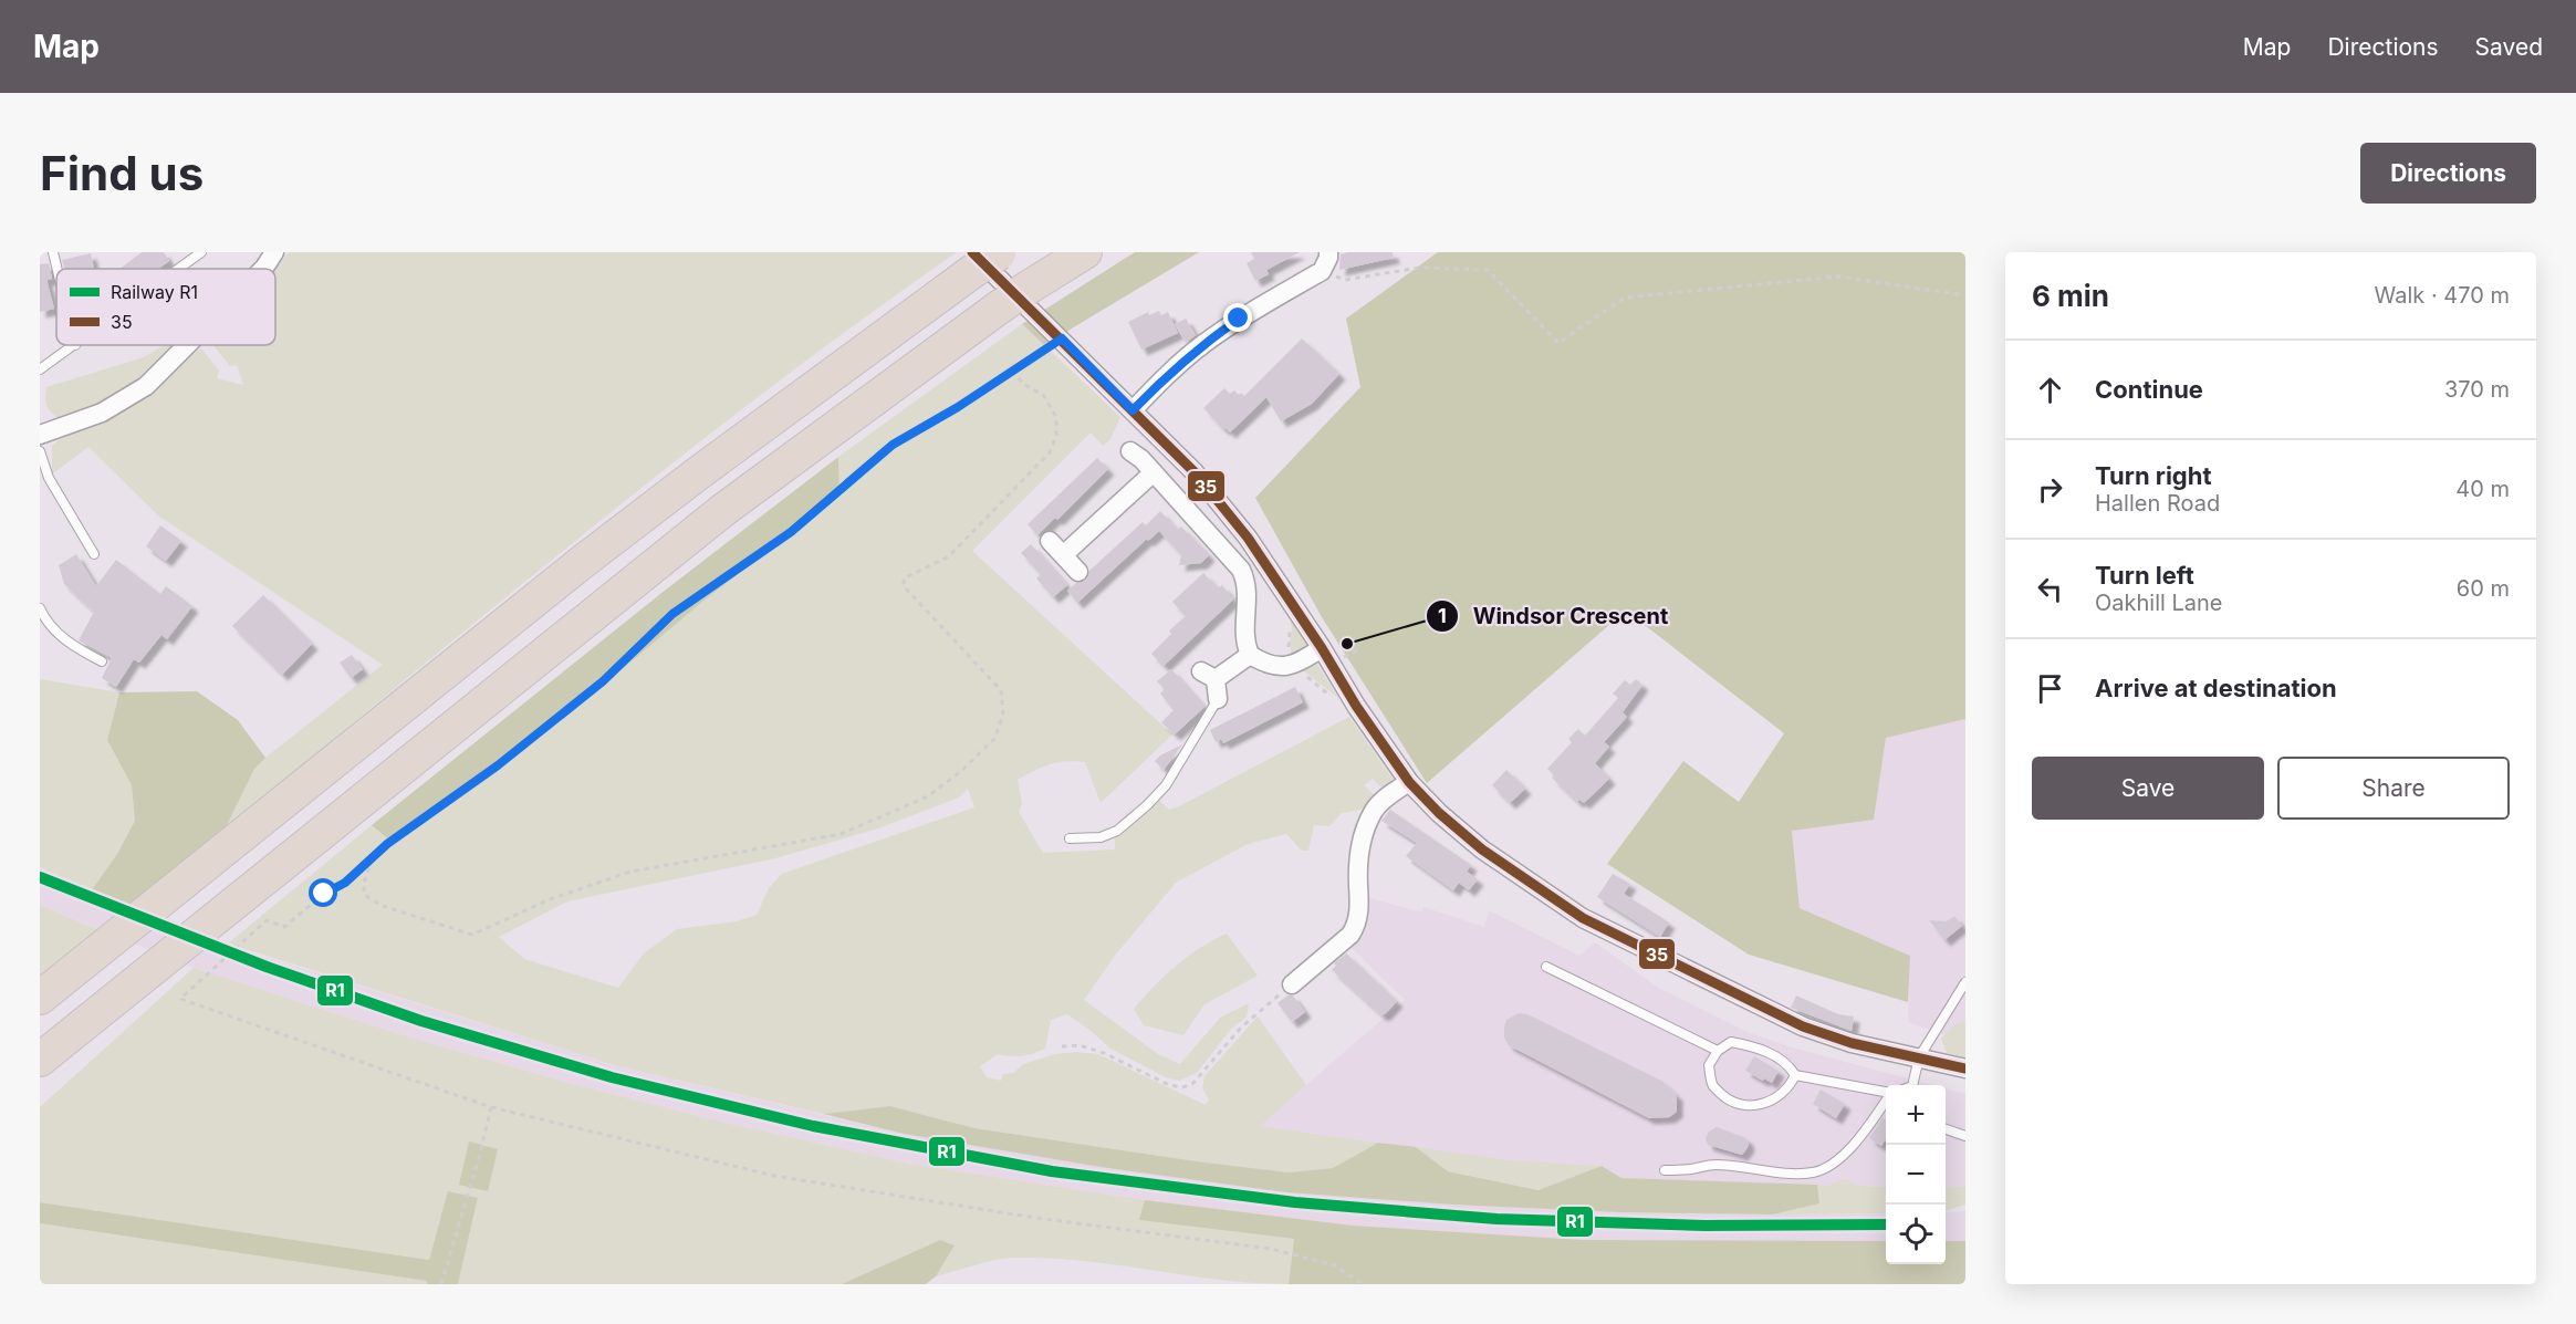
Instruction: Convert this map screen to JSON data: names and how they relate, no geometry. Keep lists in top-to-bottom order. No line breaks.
{"places":["Windsor Crescent"],"lines":["transit line 35","rail line R1"],"legend":["Railway R1","35"],"page":{"header":"Map","nav":["Map","Directions","Saved"],"buttons":["Directions",["Save","Share"]],"title":"Find us","heading":["6 min","Walk · 470 m"],"list":[["Continue","370 m"],["Turn right","Hallen Road","40 m"],["Turn left","Oakhill Lane","60 m"],"Arrive at destination"],"map_buttons":["+","−"]}}
